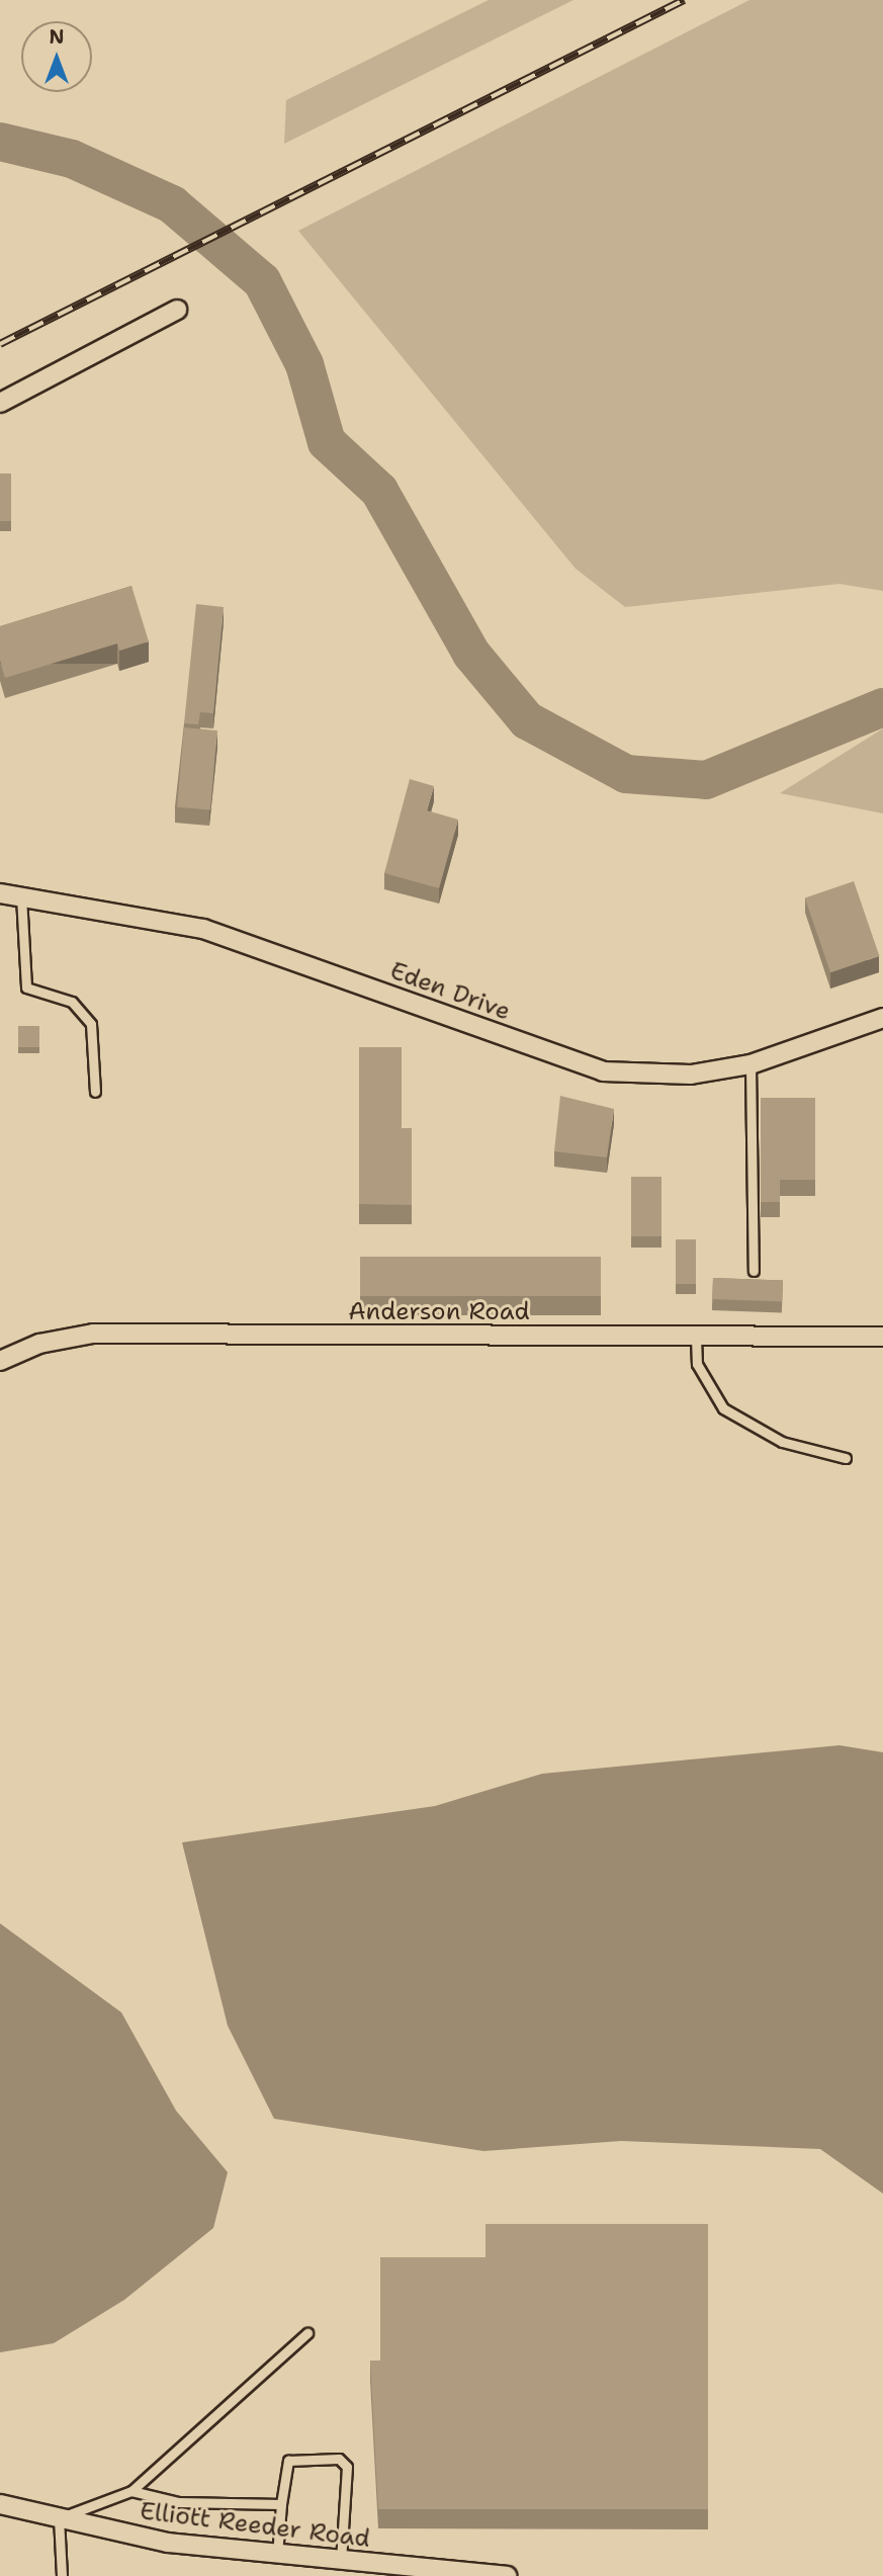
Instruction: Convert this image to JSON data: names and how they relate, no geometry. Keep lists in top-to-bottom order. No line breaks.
{"streets":{"street":["Eden Drive","Anderson Road","Elliott Reeder Road"]},"north":"top"}
